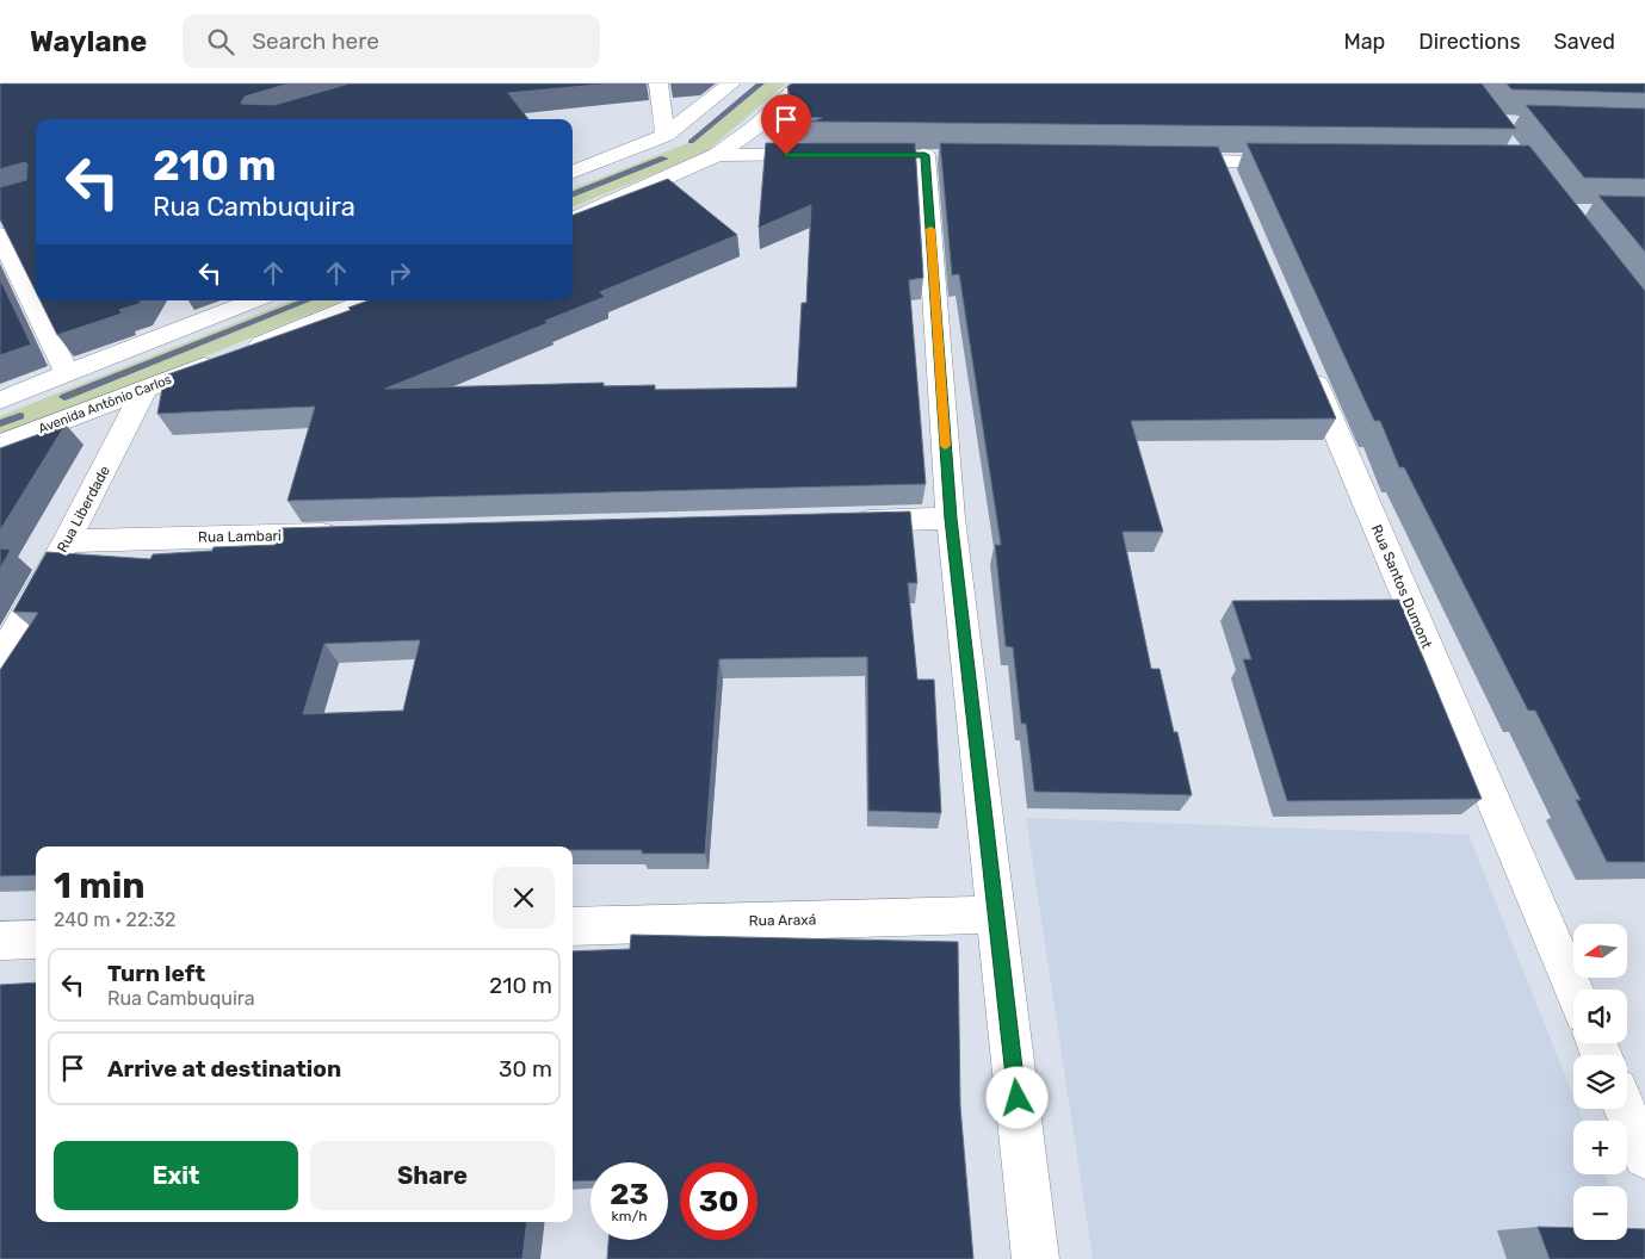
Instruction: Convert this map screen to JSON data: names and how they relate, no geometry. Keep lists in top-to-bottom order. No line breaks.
{"streets":{"street":["Avenida Antônio Carlos","Rua Liberdade","Rua Lambari","Rua Santos Dumont","Rua Araxá"]},"crossings":[["Avenida Antônio Carlos","Rua Liberdade"],["Rua Liberdade","Rua Lambari"]],"north":"left","page":{"header":"Waylane","search":"Search here","nav":["Map","Directions","Saved"],"turn":["210 m","Rua Cambuquira"],"heading":["1 min","240 m · 22:32"],"map_buttons":["+","−"],"list":[{"name":"Turn left","note":"Rua Cambuquira","value":"210 m"},{"name":"Arrive at destination","value":"30 m"}],"buttons":["Exit","Share"],"speed":"23 km/h","limit":"30"}}
